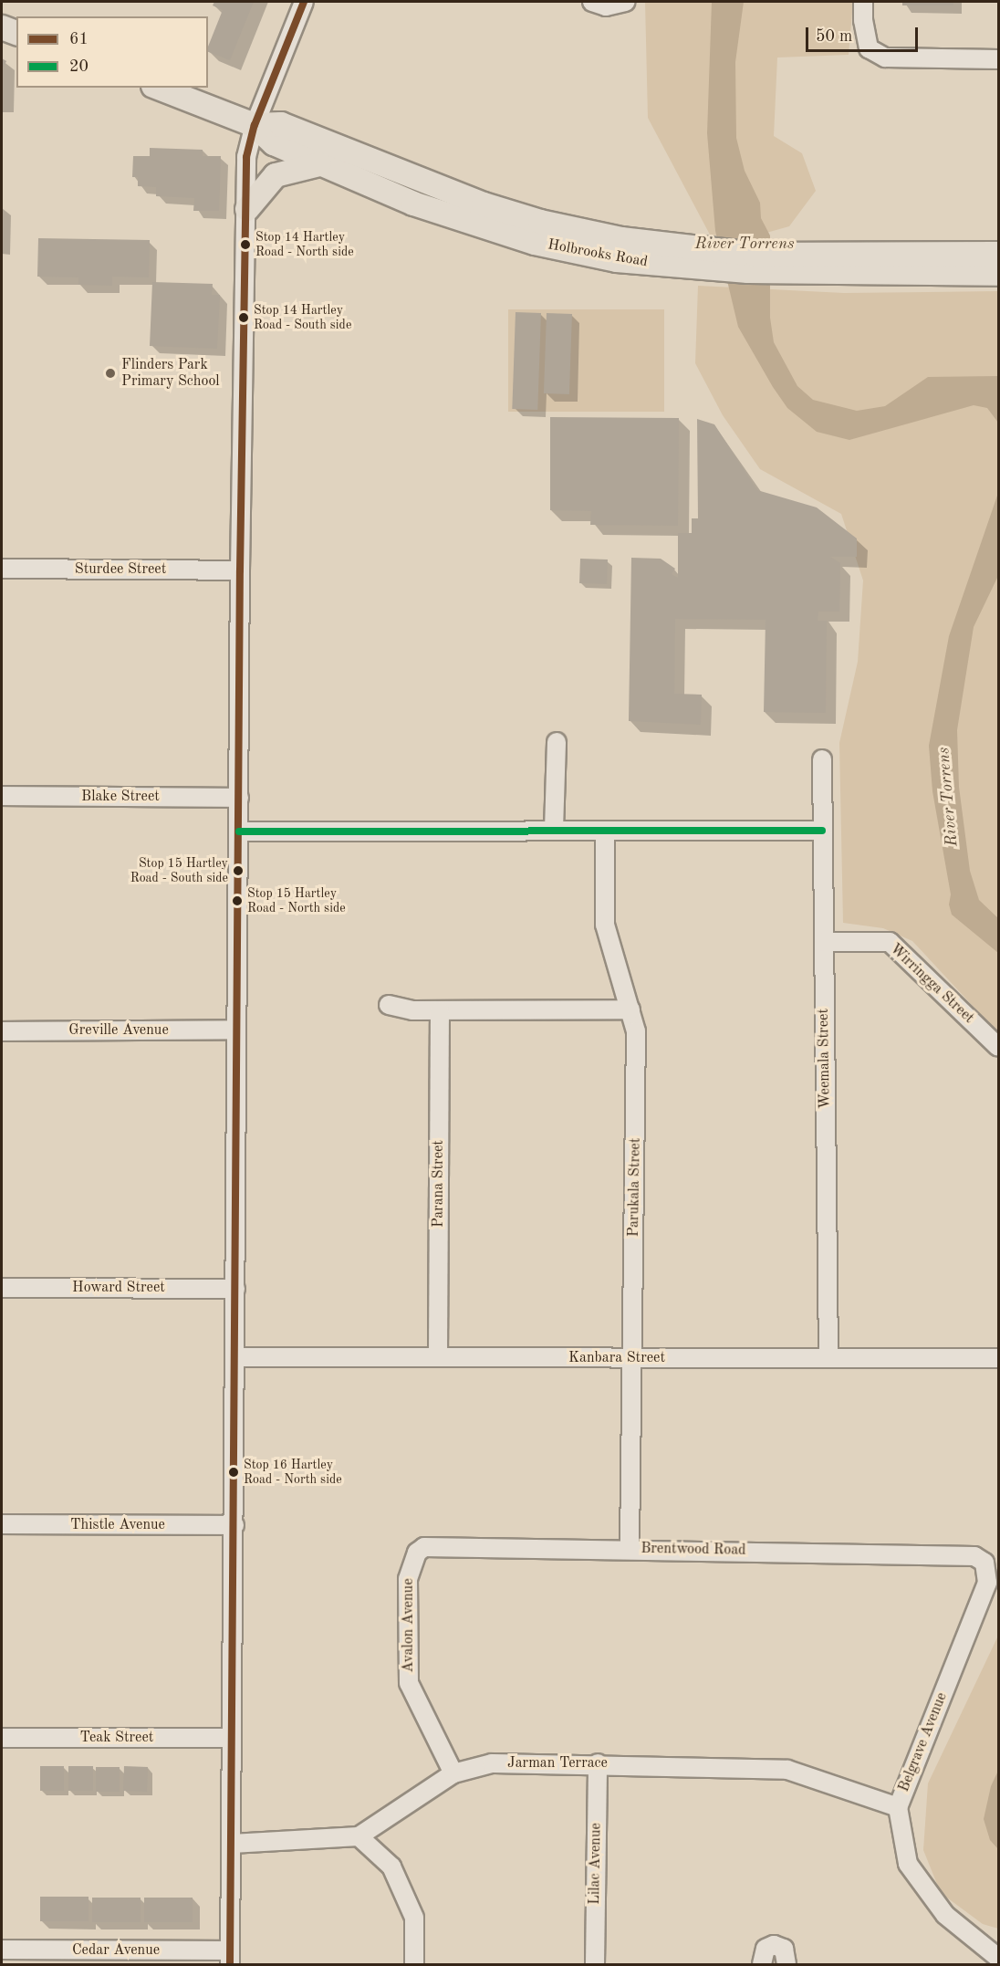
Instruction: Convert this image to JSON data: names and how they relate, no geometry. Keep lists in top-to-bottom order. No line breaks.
{"streets":{"main road":["Holbrooks Road"],"street":["Sturdee Street","Blake Street","Wirringga Street","Greville Avenue","Weemala Street","Parana Street","Parukala Street","Howard Street","Kanbara Street","Thistle Avenue","Brentwood Road","Avalon Avenue","Teak Street","Belgrave Avenue","Jarman Terrace","Lilac Avenue","Cedar Avenue"]},"crossings":[["Wirringga Street","Weemala Street"],["Weemala Street","Kanbara Street"],["Parana Street","Kanbara Street"],["Parukala Street","Kanbara Street"],["Parukala Street","Brentwood Road"],["Brentwood Road","Avalon Avenue"],["Brentwood Road","Belgrave Avenue"],["Avalon Avenue","Jarman Terrace"],["Belgrave Avenue","Jarman Terrace"],["Jarman Terrace","Lilac Avenue"]],"water":["River Torrens"],"places":["Stop 14 Hartley Road - North side","Stop 14 Hartley Road - South side","Flinders Park Primary School","Stop 15 Hartley Road - South side","Stop 15 Hartley Road - North side","Stop 16 Hartley Road - North side"],"lines":["transit line 61","transit line 20"],"legend":["61","20"],"scale_bar":"50 m"}
